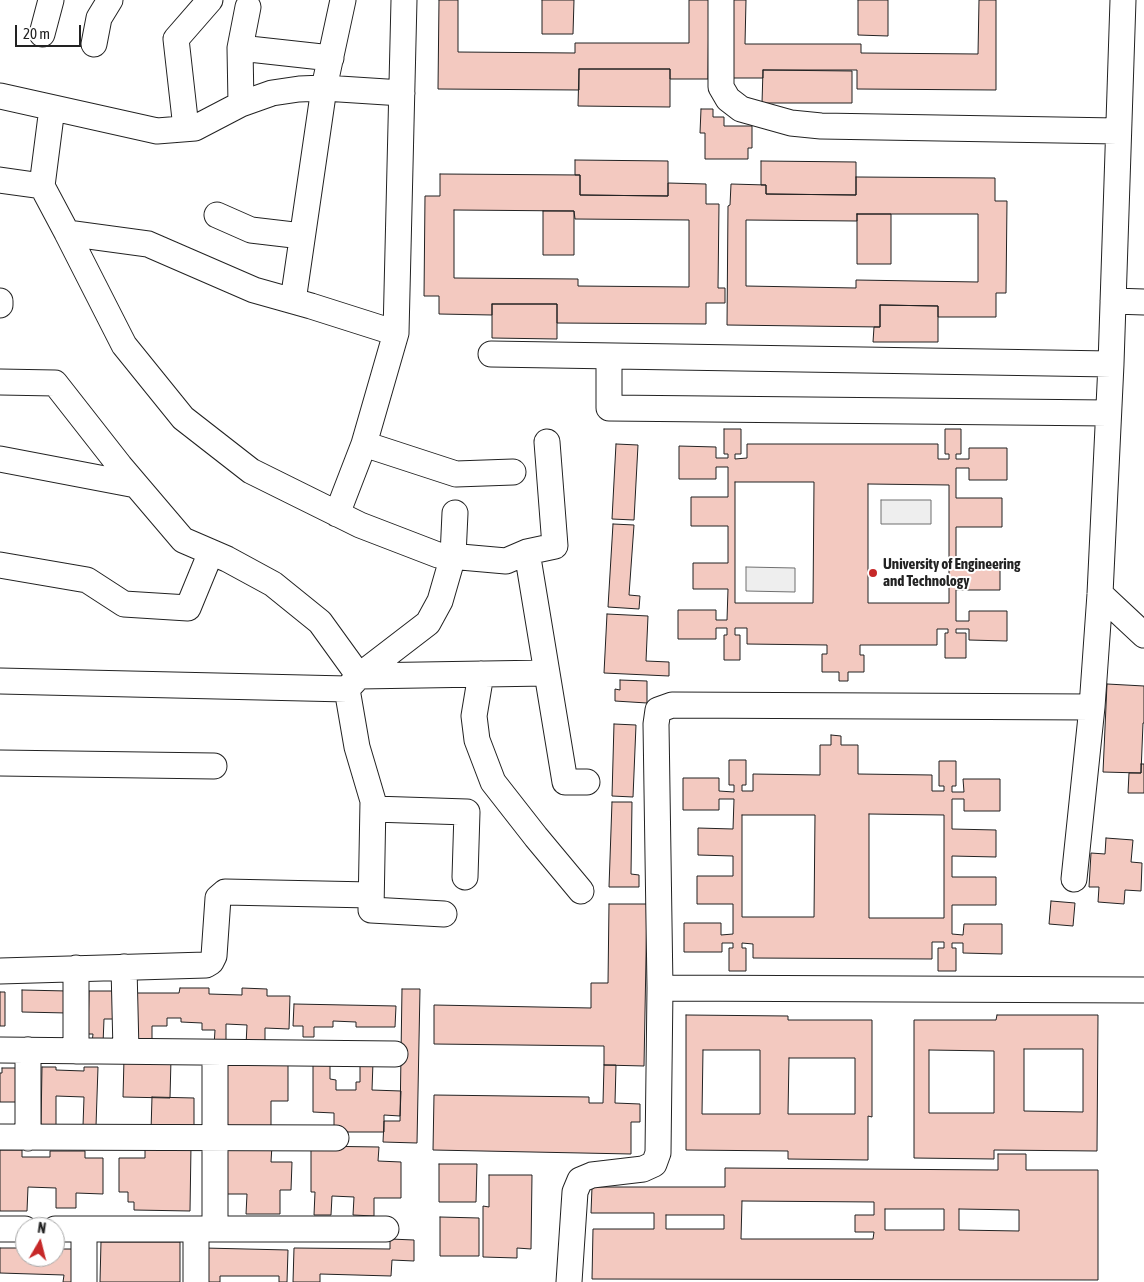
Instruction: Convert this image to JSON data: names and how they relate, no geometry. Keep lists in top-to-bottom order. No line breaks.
{"places":["University of Engineering and Technology"],"scale_bar":"20 m","north":"top"}
